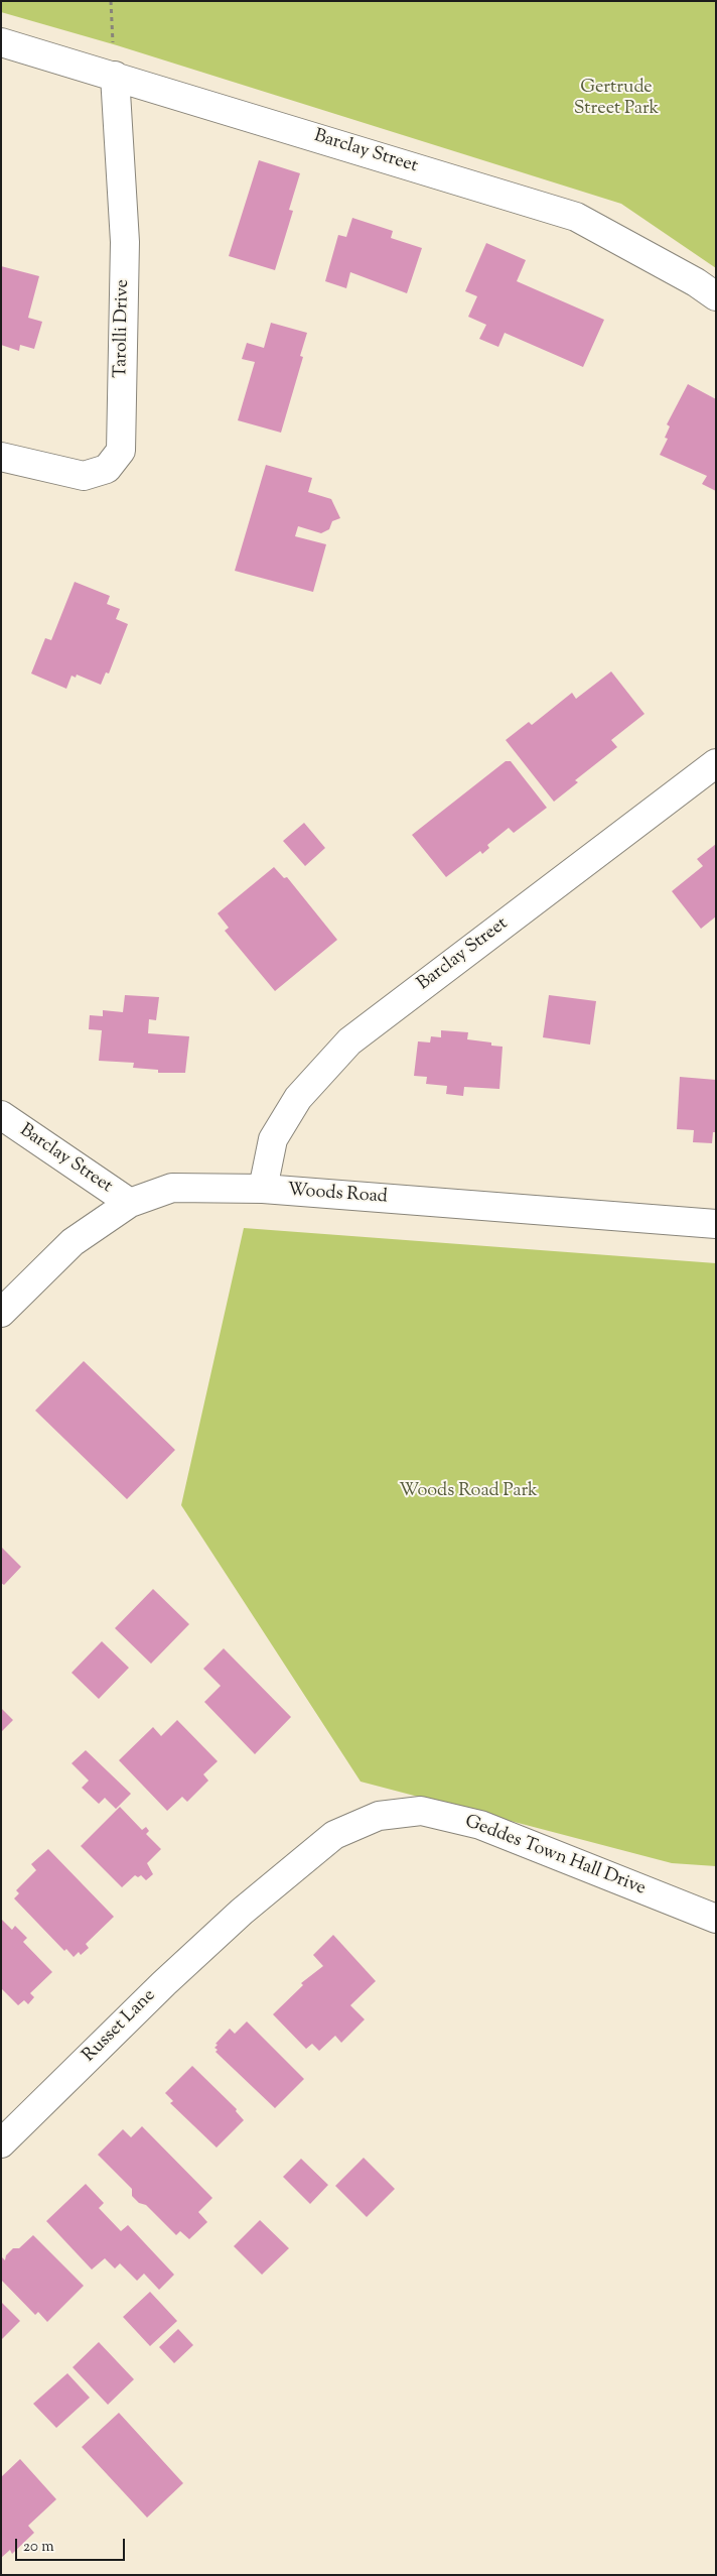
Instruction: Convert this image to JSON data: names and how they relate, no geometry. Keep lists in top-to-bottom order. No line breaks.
{"streets":{"street":["Barclay Street","Tarolli Drive","Woods Road","Geddes Town Hall Drive","Russet Lane"]},"crossings":[["Barclay Street","Tarolli Drive"],["Barclay Street","Woods Road"],["Geddes Town Hall Drive","Russet Lane"]],"parks":["Gertrude Street Park","Woods Road Park"],"scale_bar":"20 m"}
